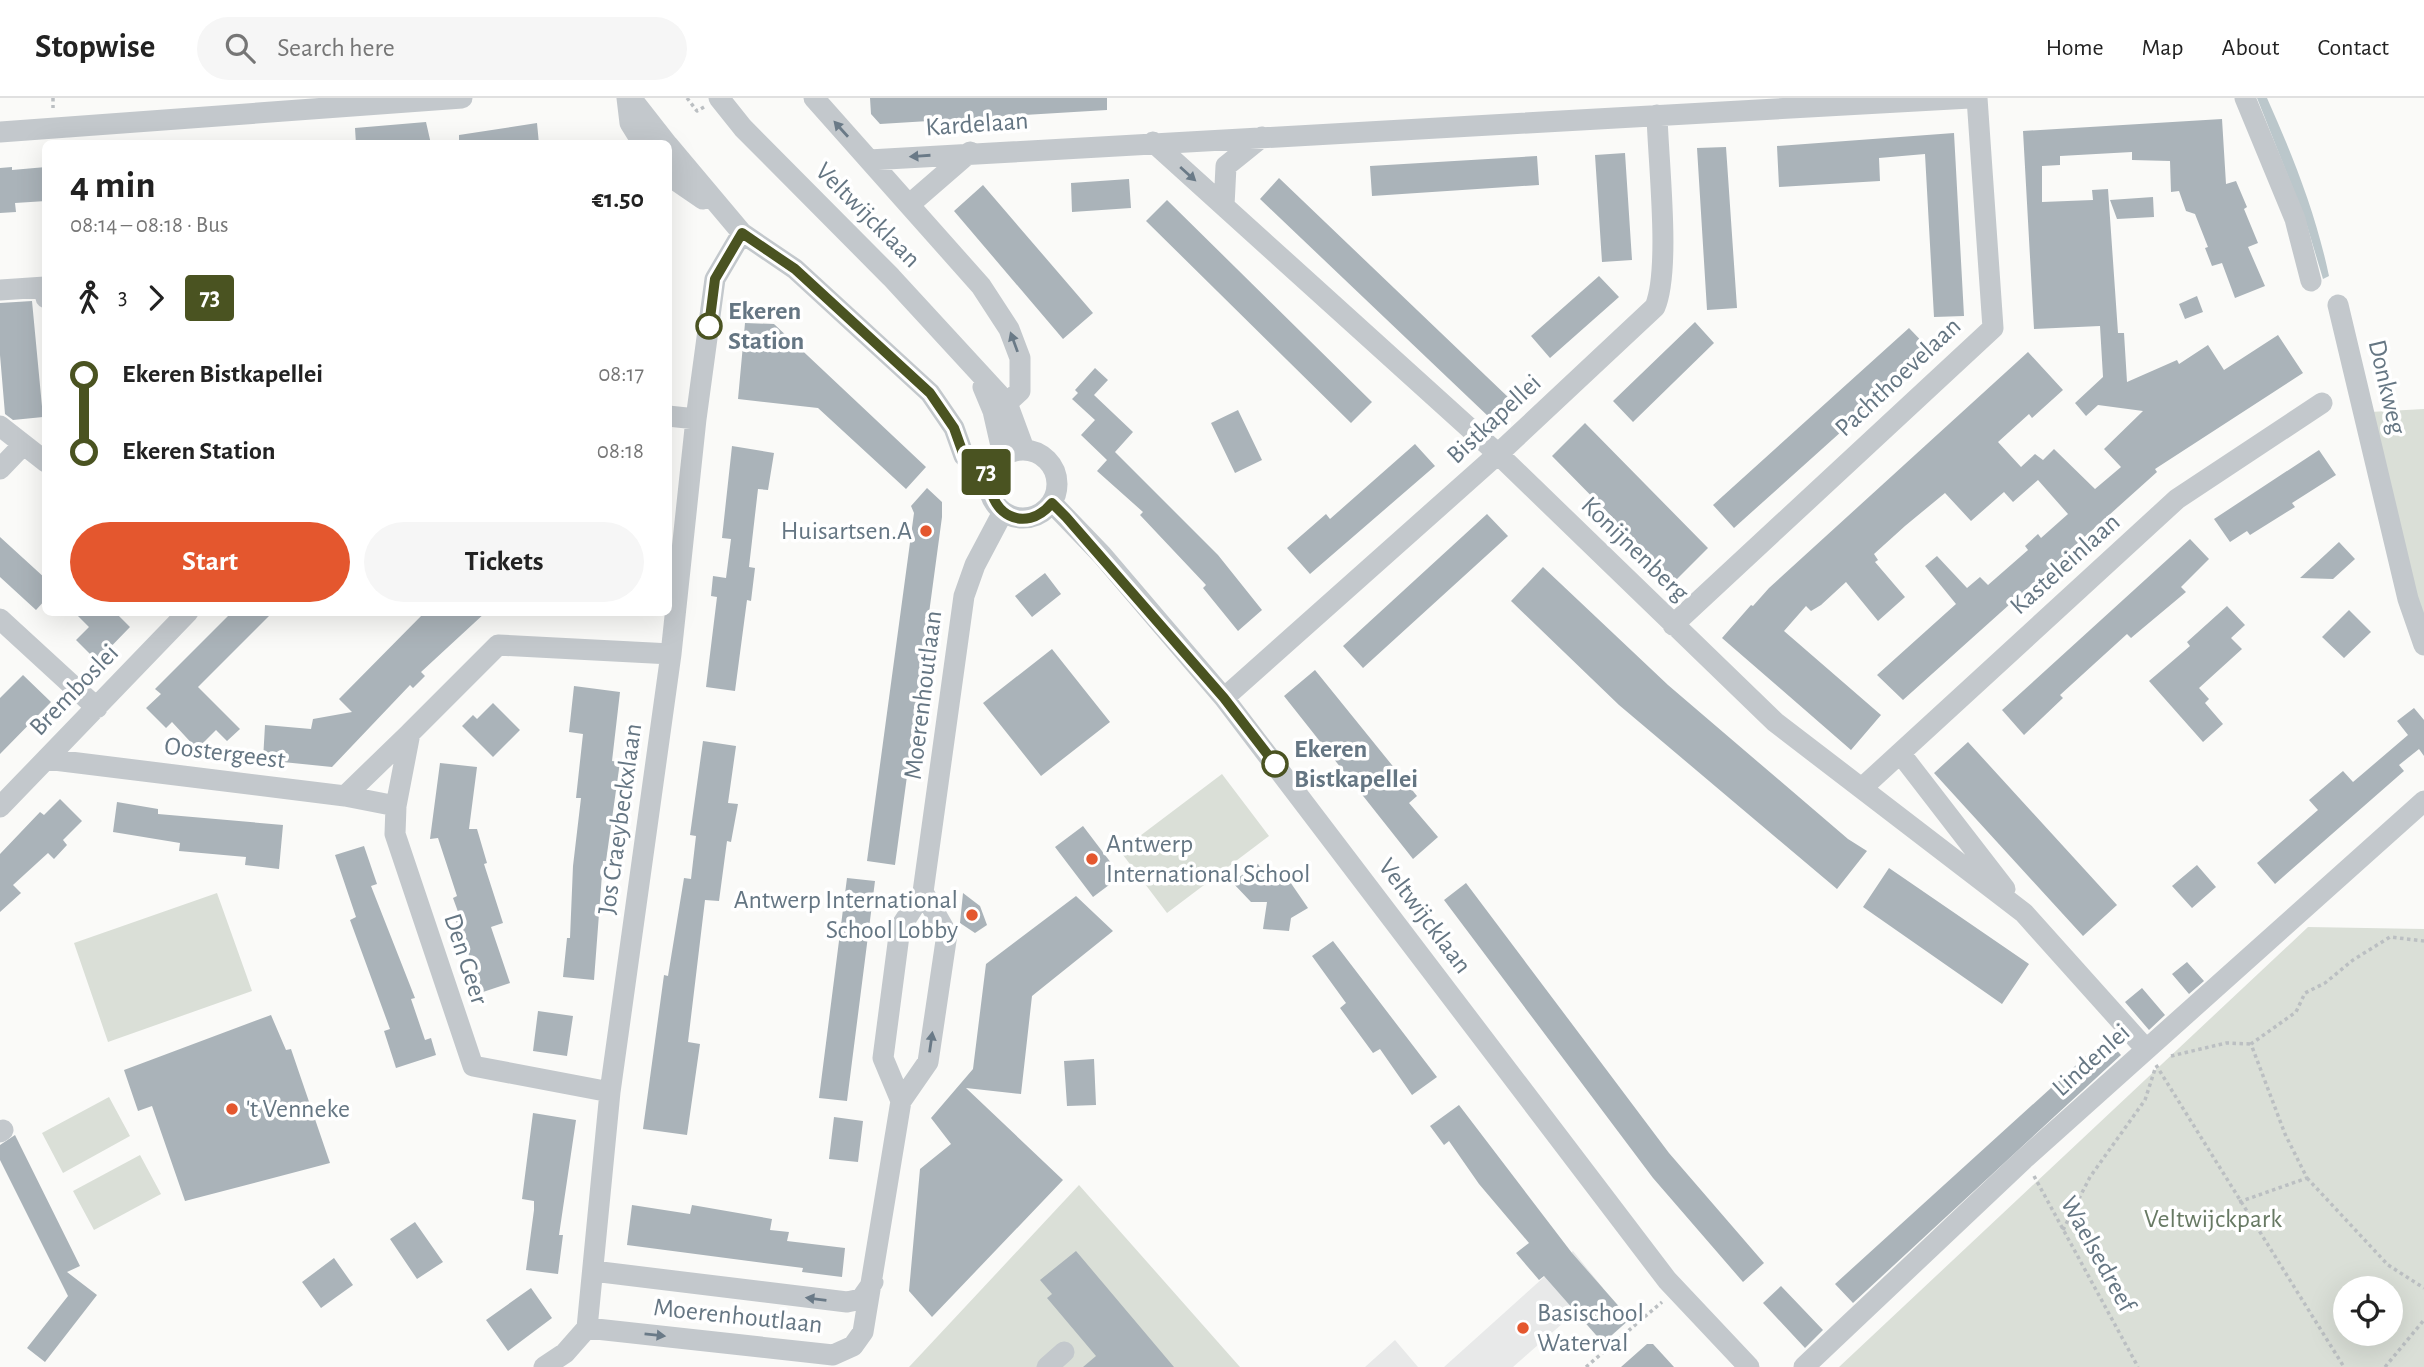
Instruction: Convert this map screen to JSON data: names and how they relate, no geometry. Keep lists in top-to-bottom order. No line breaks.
{"streets":{"street":["Kardelaan","Veltwijcklaan","Pachthoevelaan","Donkweg","Bistkapellei","Konijnenberg","Kasteleinlaan","Bremboslei","Moerenhoutlaan","Oostergeest","Jos Craeybeckxlaan","Den Geer","Lindenlei"],"path":["Waelsedreef"]},"crossings":[["Kardelaan","Bistkapellei"],["Kardelaan","Konijnenberg"],["Veltwijcklaan","Bistkapellei"],["Veltwijcklaan","Moerenhoutlaan"],["Pachthoevelaan","Konijnenberg"],["Bistkapellei","Konijnenberg"],["Konijnenberg","Kasteleinlaan"],["Konijnenberg","Lindenlei"],["Bremboslei","Oostergeest"],["Moerenhoutlaan","Jos Craeybeckxlaan"],["Oostergeest","Den Geer"],["Jos Craeybeckxlaan","Den Geer"],["Lindenlei","Waelsedreef"]],"parks":["Veltwijckpark"],"places":["Ekeren Station","Huisartsen.A","Ekeren Bistkapellei","Antwerp International School","Antwerp International School Lobby","'t Venneke","Basischool Waterval"],"lines":["bus line 73"],"page":{"header":"Stopwise","search":"Search here","nav":["Home","Map","About","Contact"],"on_map":"73","heading":["4 min","08:14 – 08:18 · Bus","€1.50"],"legs":["3","73"],"list":[{"name":"Ekeren Bistkapellei","value":"08:17"},{"name":"Ekeren Station","value":"08:18"}],"buttons":["Start","Tickets"]}}
